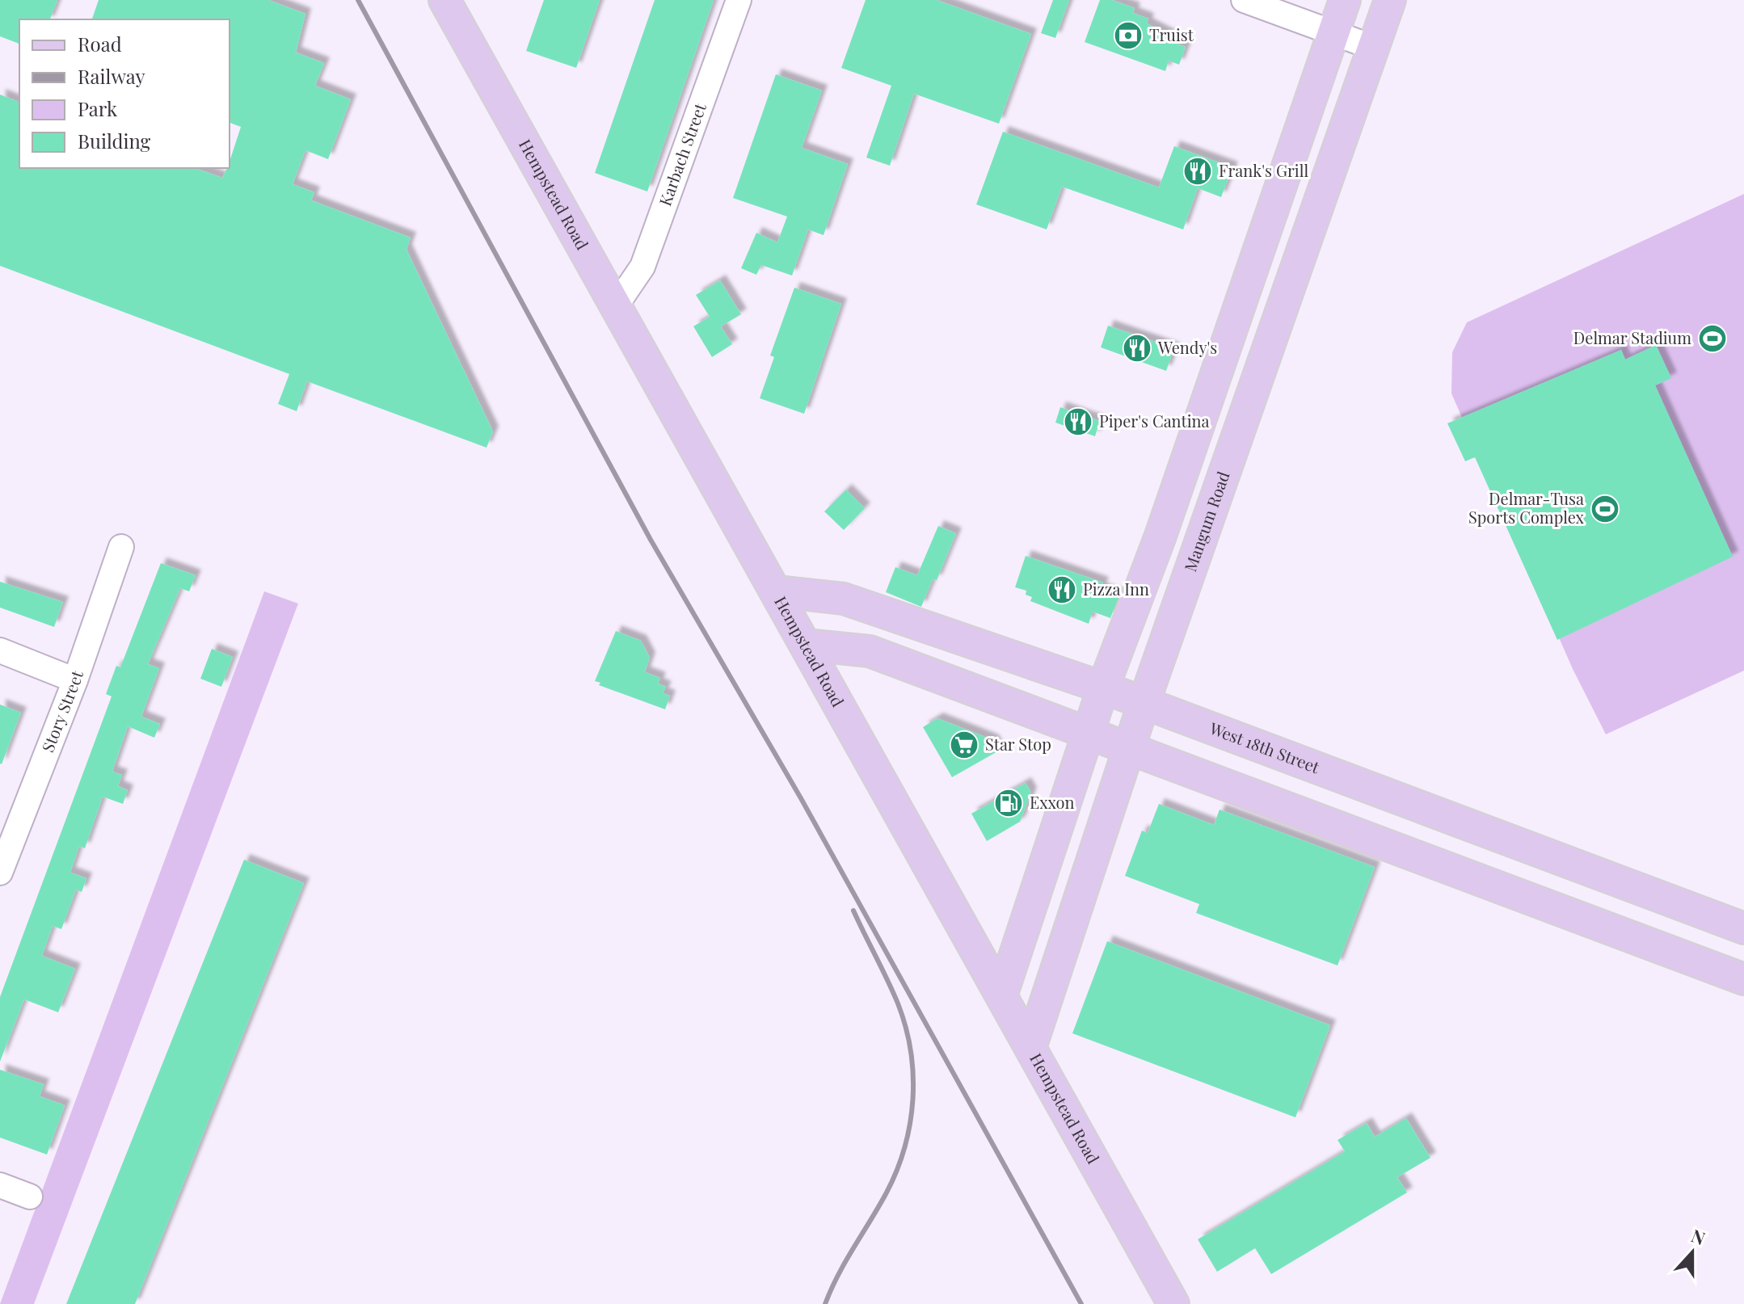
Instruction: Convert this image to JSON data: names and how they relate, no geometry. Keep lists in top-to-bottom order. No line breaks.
{"streets":{"main road":["Hempstead Road","Mangum Road","West 18th Street"],"street":["Karbach Street","Story Street"]},"crossings":[["Karbach Street","Hempstead Road"],["Hempstead Road","Mangum Road"],["Hempstead Road","West 18th Street"],["Mangum Road","West 18th Street"]],"places":{"bank":["Truist"],"restaurant":["Frank's Grill","Wendy's","Piper's Cantina","Pizza Inn"],"sports":["Delmar Stadium","Delmar-Tusa Sports Complex"],"supermarket":["Star Stop"],"fuel station":["Exxon"]},"legend":["Road","Railway","Park","Building"],"north":"top"}
